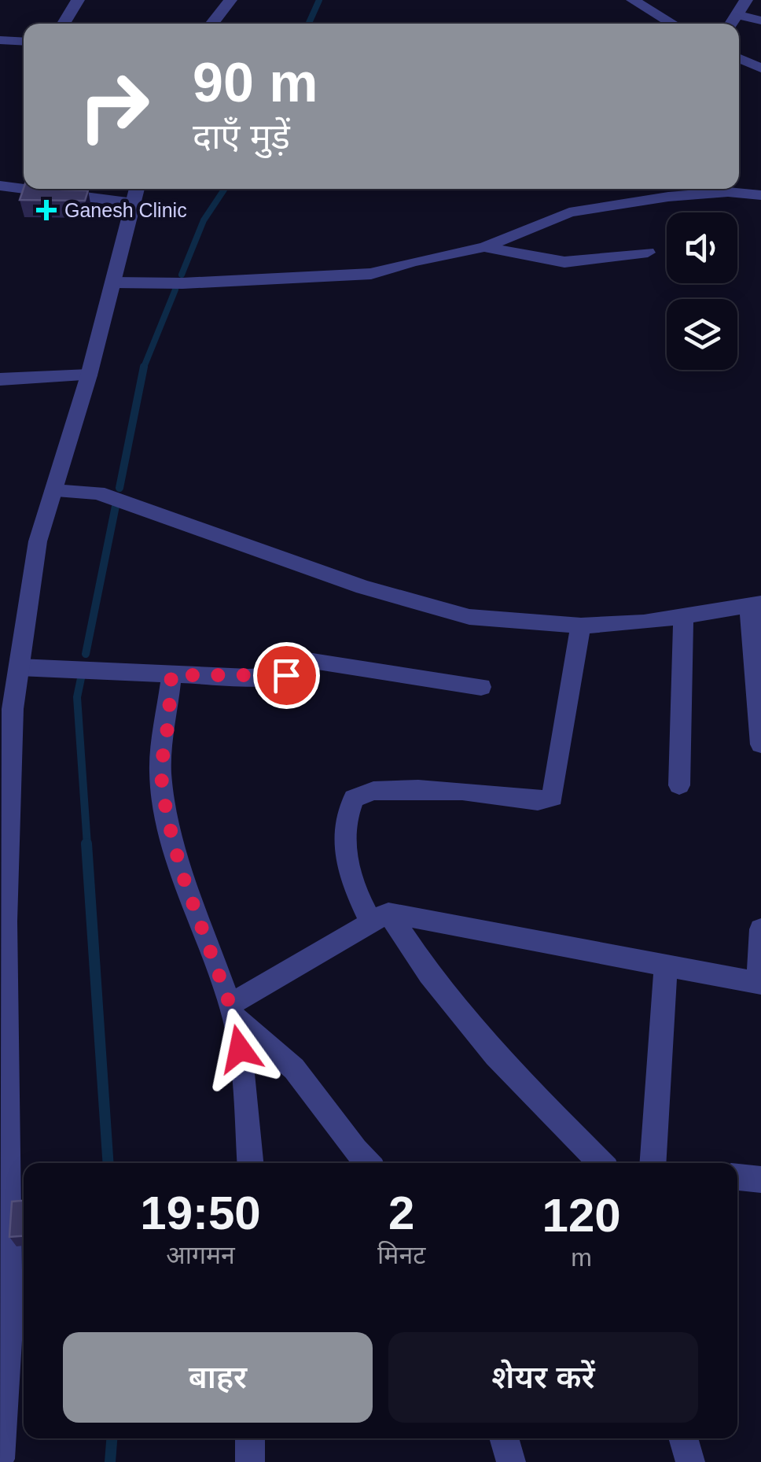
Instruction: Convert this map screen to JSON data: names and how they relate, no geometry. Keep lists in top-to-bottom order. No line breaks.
{"places":{"health":["Ganesh Clinic"]},"page":{"turn":["90 m","दाएँ मुड़ें"],"eta":["19:50","आगमन","2","मिनट","120","m"],"buttons":["बाहर","शेयर करें"]}}
